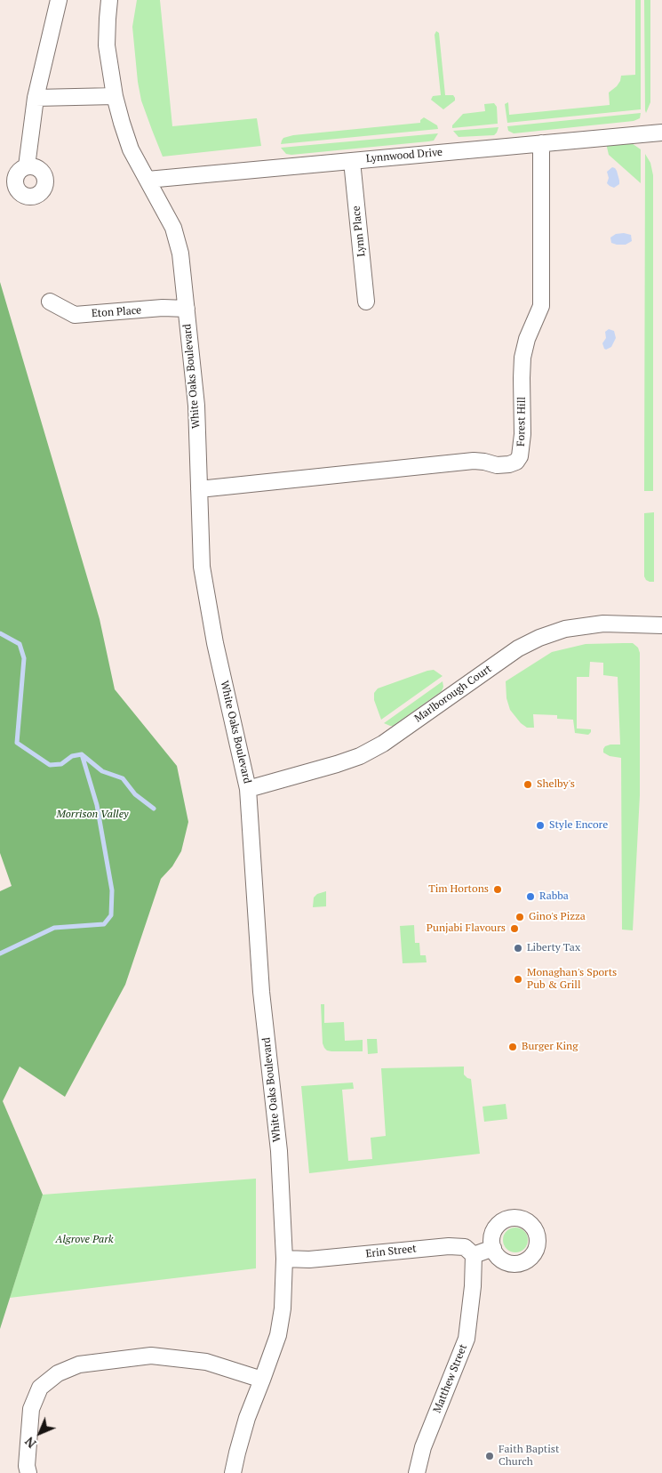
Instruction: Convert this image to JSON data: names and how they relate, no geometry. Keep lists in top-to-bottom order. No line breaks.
{"streets":{"street":["Lynnwood Drive","Lynn Place","Eton Place","White Oaks Boulevard","Forest Hill","Marlborough Court","Erin Street","Matthew Street"]},"crossings":[["Lynnwood Drive","Lynn Place"],["Lynnwood Drive","White Oaks Boulevard"],["Lynnwood Drive","Forest Hill"],["Eton Place","White Oaks Boulevard"],["White Oaks Boulevard","Forest Hill"],["White Oaks Boulevard","Marlborough Court"],["White Oaks Boulevard","Erin Street"],["Erin Street","Matthew Street"]],"parks":["Morrison Valley","Algrove Park"],"places":["Shelby's","Style Encore","Tim Hortons","Rabba","Gino's Pizza","Punjabi Flavours","Liberty Tax","Monaghan's Sports Pub & Grill","Burger King","Faith Baptist Church"],"north":"bottom left"}
